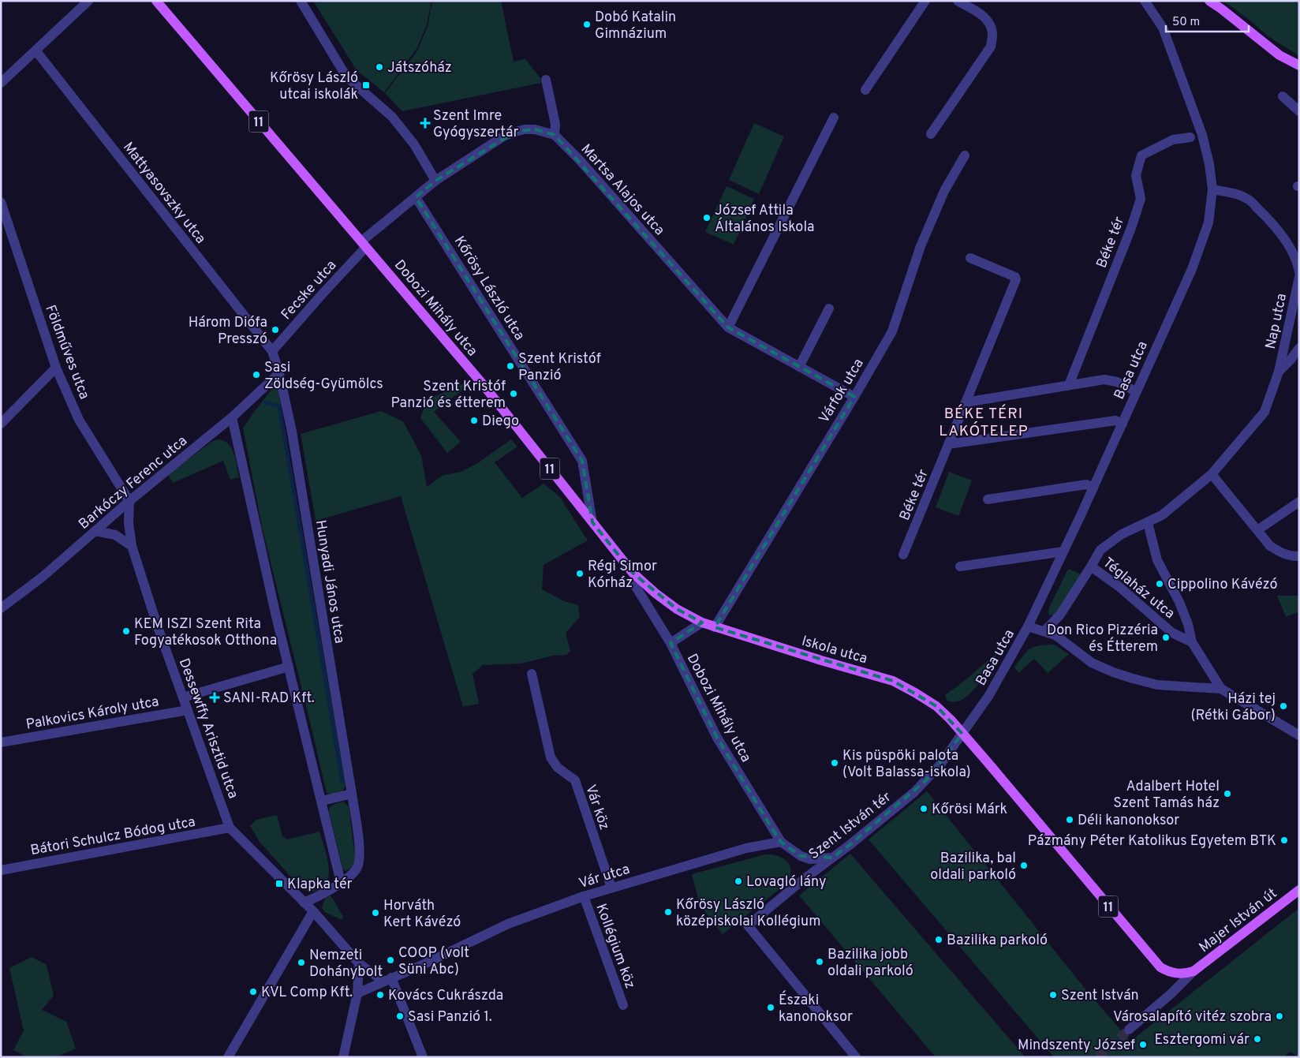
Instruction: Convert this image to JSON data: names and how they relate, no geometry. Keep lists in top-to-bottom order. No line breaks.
{"streets":{"main road":["11","Dobozi Mihály utca","Iskola utca","Majer István út"],"street":["Martsa Alajos utca","Mattyasovszky utca","Béke tér","Kőrösy László utca","Fecske utca","Nap utca","Földműves utca","Basa utca","Várfok utca","Barkóczy Ferenc utca","Hunyadi János utca","Téglaház utca","Palkovics Károly utca","Dessewffy Arisztid utca","Vár köz","Szent István tér","Bátori Schulcz Bódog utca","Vár utca","Kollégium köz"]},"crossings":[["11","Basa utca"],["11","Iskola utca"],["11","Szent István tér"],["11","Majer István út"],["Martsa Alajos utca","Kőrösy László utca"],["Martsa Alajos utca","Fecske utca"],["Martsa Alajos utca","Dobozi Mihály utca"],["Martsa Alajos utca","Várfok utca"],["Mattyasovszky utca","Fecske utca"],["Mattyasovszky utca","Hunyadi János utca"],["Kőrösy László utca","Dobozi Mihály utca"],["Fecske utca","Dobozi Mihály utca"],["Fecske utca","Hunyadi János utca"],["Dobozi Mihály utca","Iskola utca"],["Dobozi Mihály utca","Vár utca"],["Nap utca","Téglaház utca"],["Földműves utca","Barkóczy Ferenc utca"],["Földműves utca","Dessewffy Arisztid utca"],["Basa utca","Iskola utca"],["Basa utca","Szent István tér"],["Várfok utca","Iskola utca"],["Barkóczy Ferenc utca","Hunyadi János utca"],["Barkóczy Ferenc utca","Dessewffy Arisztid utca"],["Hunyadi János utca","Dessewffy Arisztid utca"],["Iskola utca","Szent István tér"],["Palkovics Károly utca","Dessewffy Arisztid utca"],["Dessewffy Arisztid utca","Bátori Schulcz Bódog utca"],["Vár köz","Vár utca"],["Vár utca","Kollégium köz"]],"districts":["BÉKE TÉRI LAKÓTELEP"],"places":{"other":["Dobó Katalin Gimnázium","Játszóház","József Attila Általános Iskola","Három Diófa Presszó","Szent Kristóf Panzió","Sasi Zöldség-Gyümölcs","Szent Kristóf Panzió és étterem","Diego","Régi Simor Kórház","Cippolino Kávézó","KEM ISZI Szent Rita Fogyatékosok Otthona","Don Rico Pizzéria és Étterem","Házi tej (Rétki Gábor)","Kis püspöki palota (Volt Balassa-iskola)","Adalbert Hotel Szent Tamás ház","Kőrösi Márk","Déli kanonoksor","Pázmány Péter Katolikus Egyetem BTK","Bazilika, bal oldali parkoló","Lovagló lány","Kőrösy László középiskolai Kollégium","Horváth Kert Kávézó","Bazilika parkoló","COOP (volt Süni Abc)","Bazilika jobb oldali parkoló","Nemzeti Dohánybolt","KVL Comp Kft.","Kovács Cukrászda","Szent István","Északi kanonoksor","Sasi Panzió 1.","Városalapító vitéz szobra","Esztergomi vár","Mindszenty József"],"transit":["Kőrösy László utcai iskolák","Klapka tér"],"health":["Szent Imre Gyógyszertár","SANI-RAD Kft."]},"scale_bar":"50 m"}
